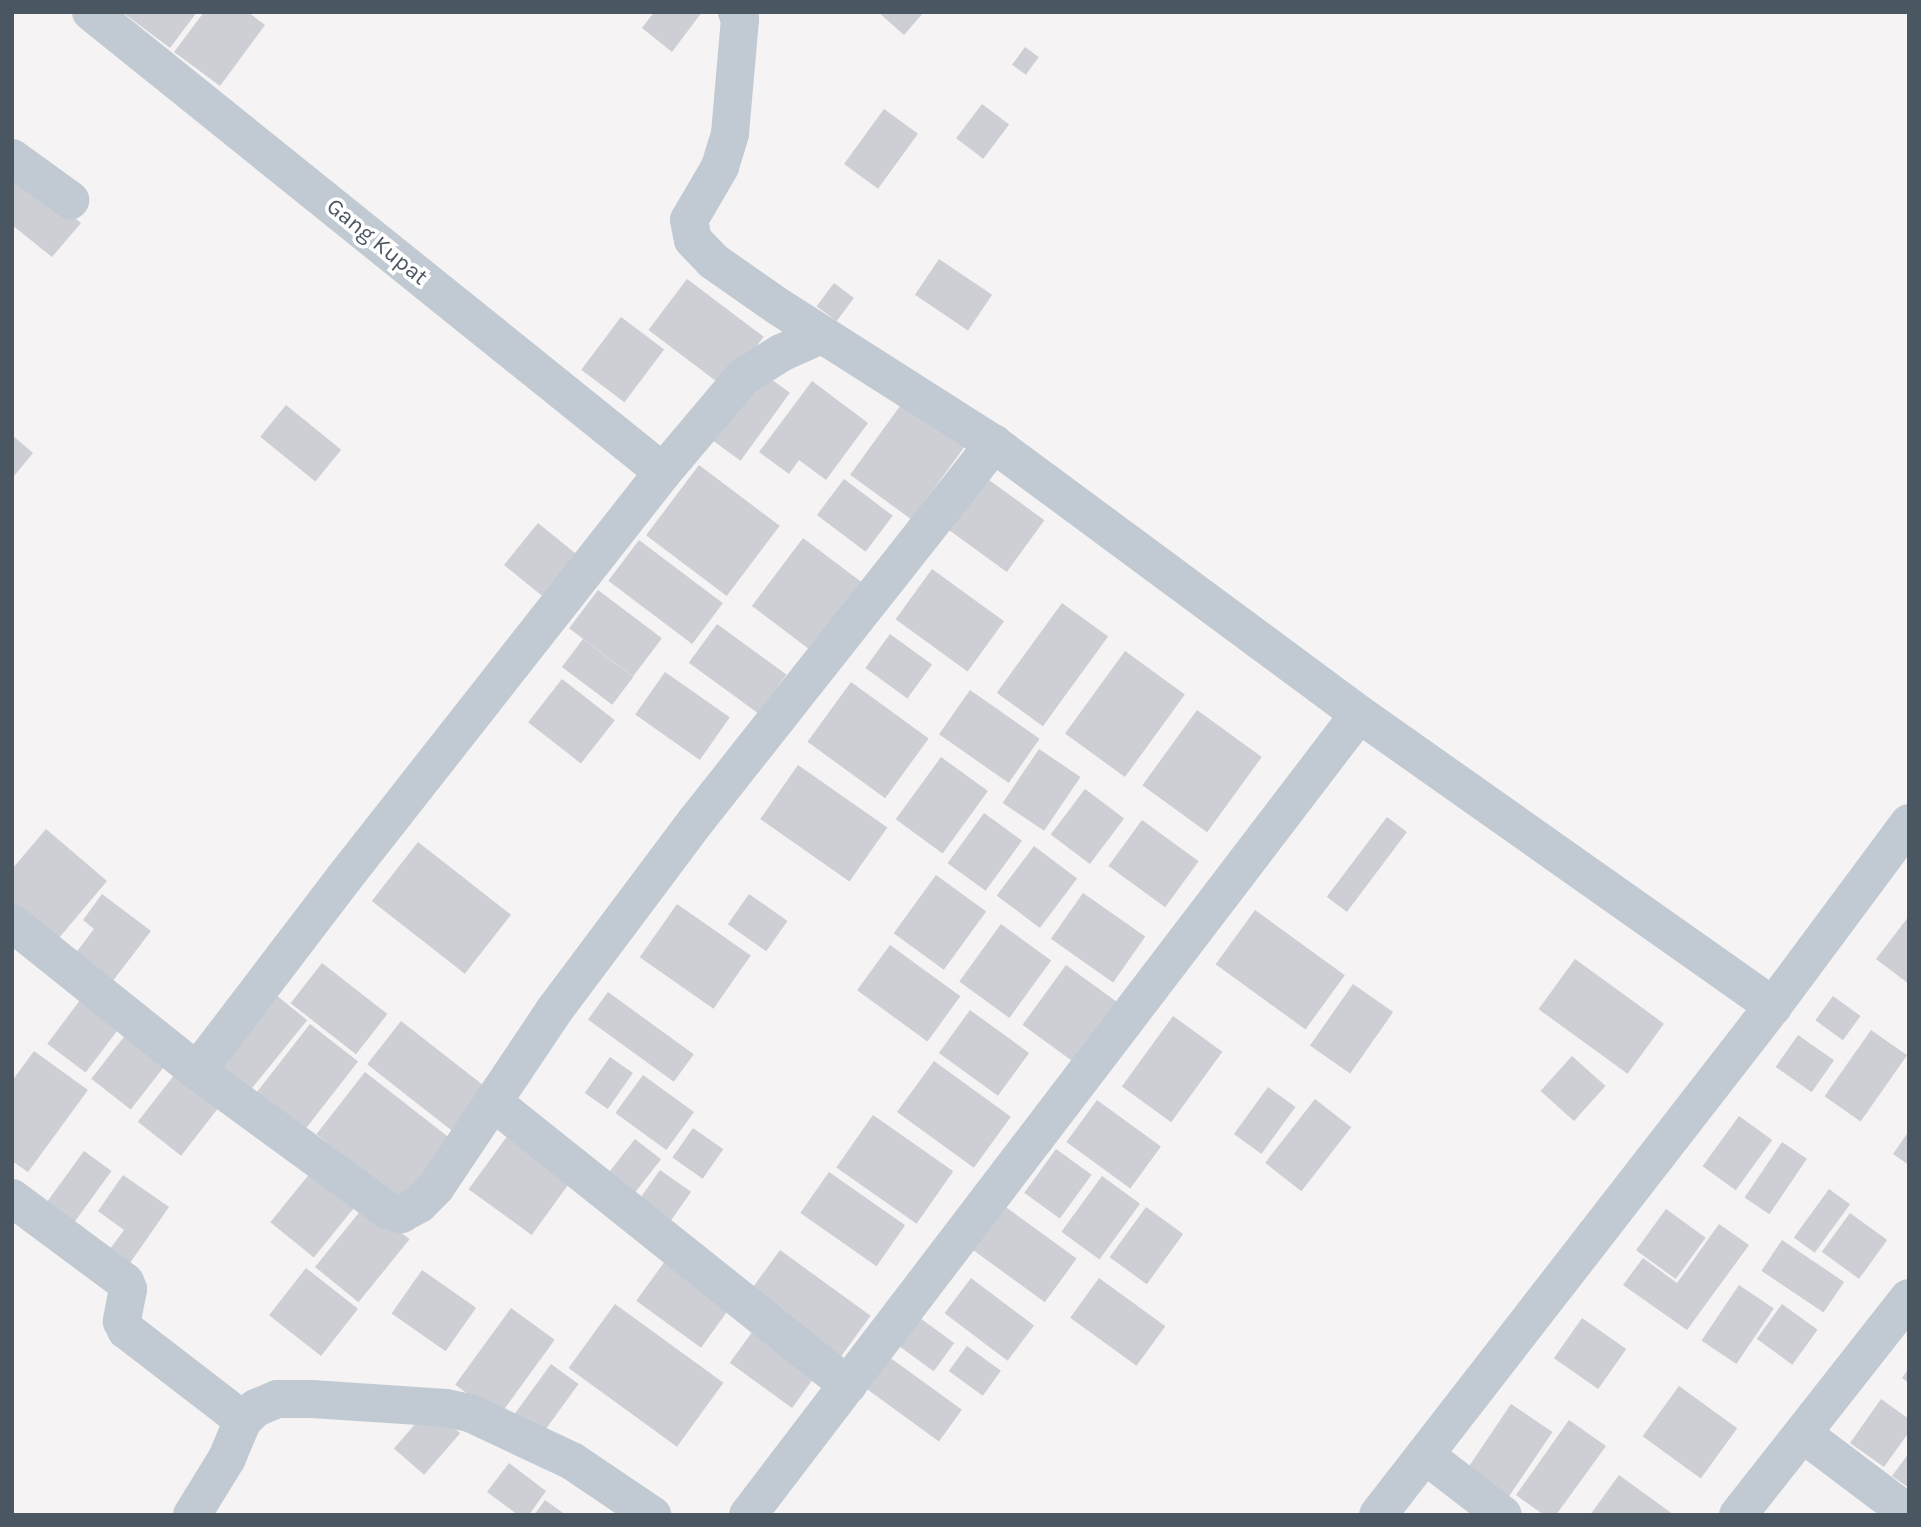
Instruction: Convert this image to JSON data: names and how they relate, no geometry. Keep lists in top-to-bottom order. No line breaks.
{"streets":{"street":["Gang Kupat"]}}
